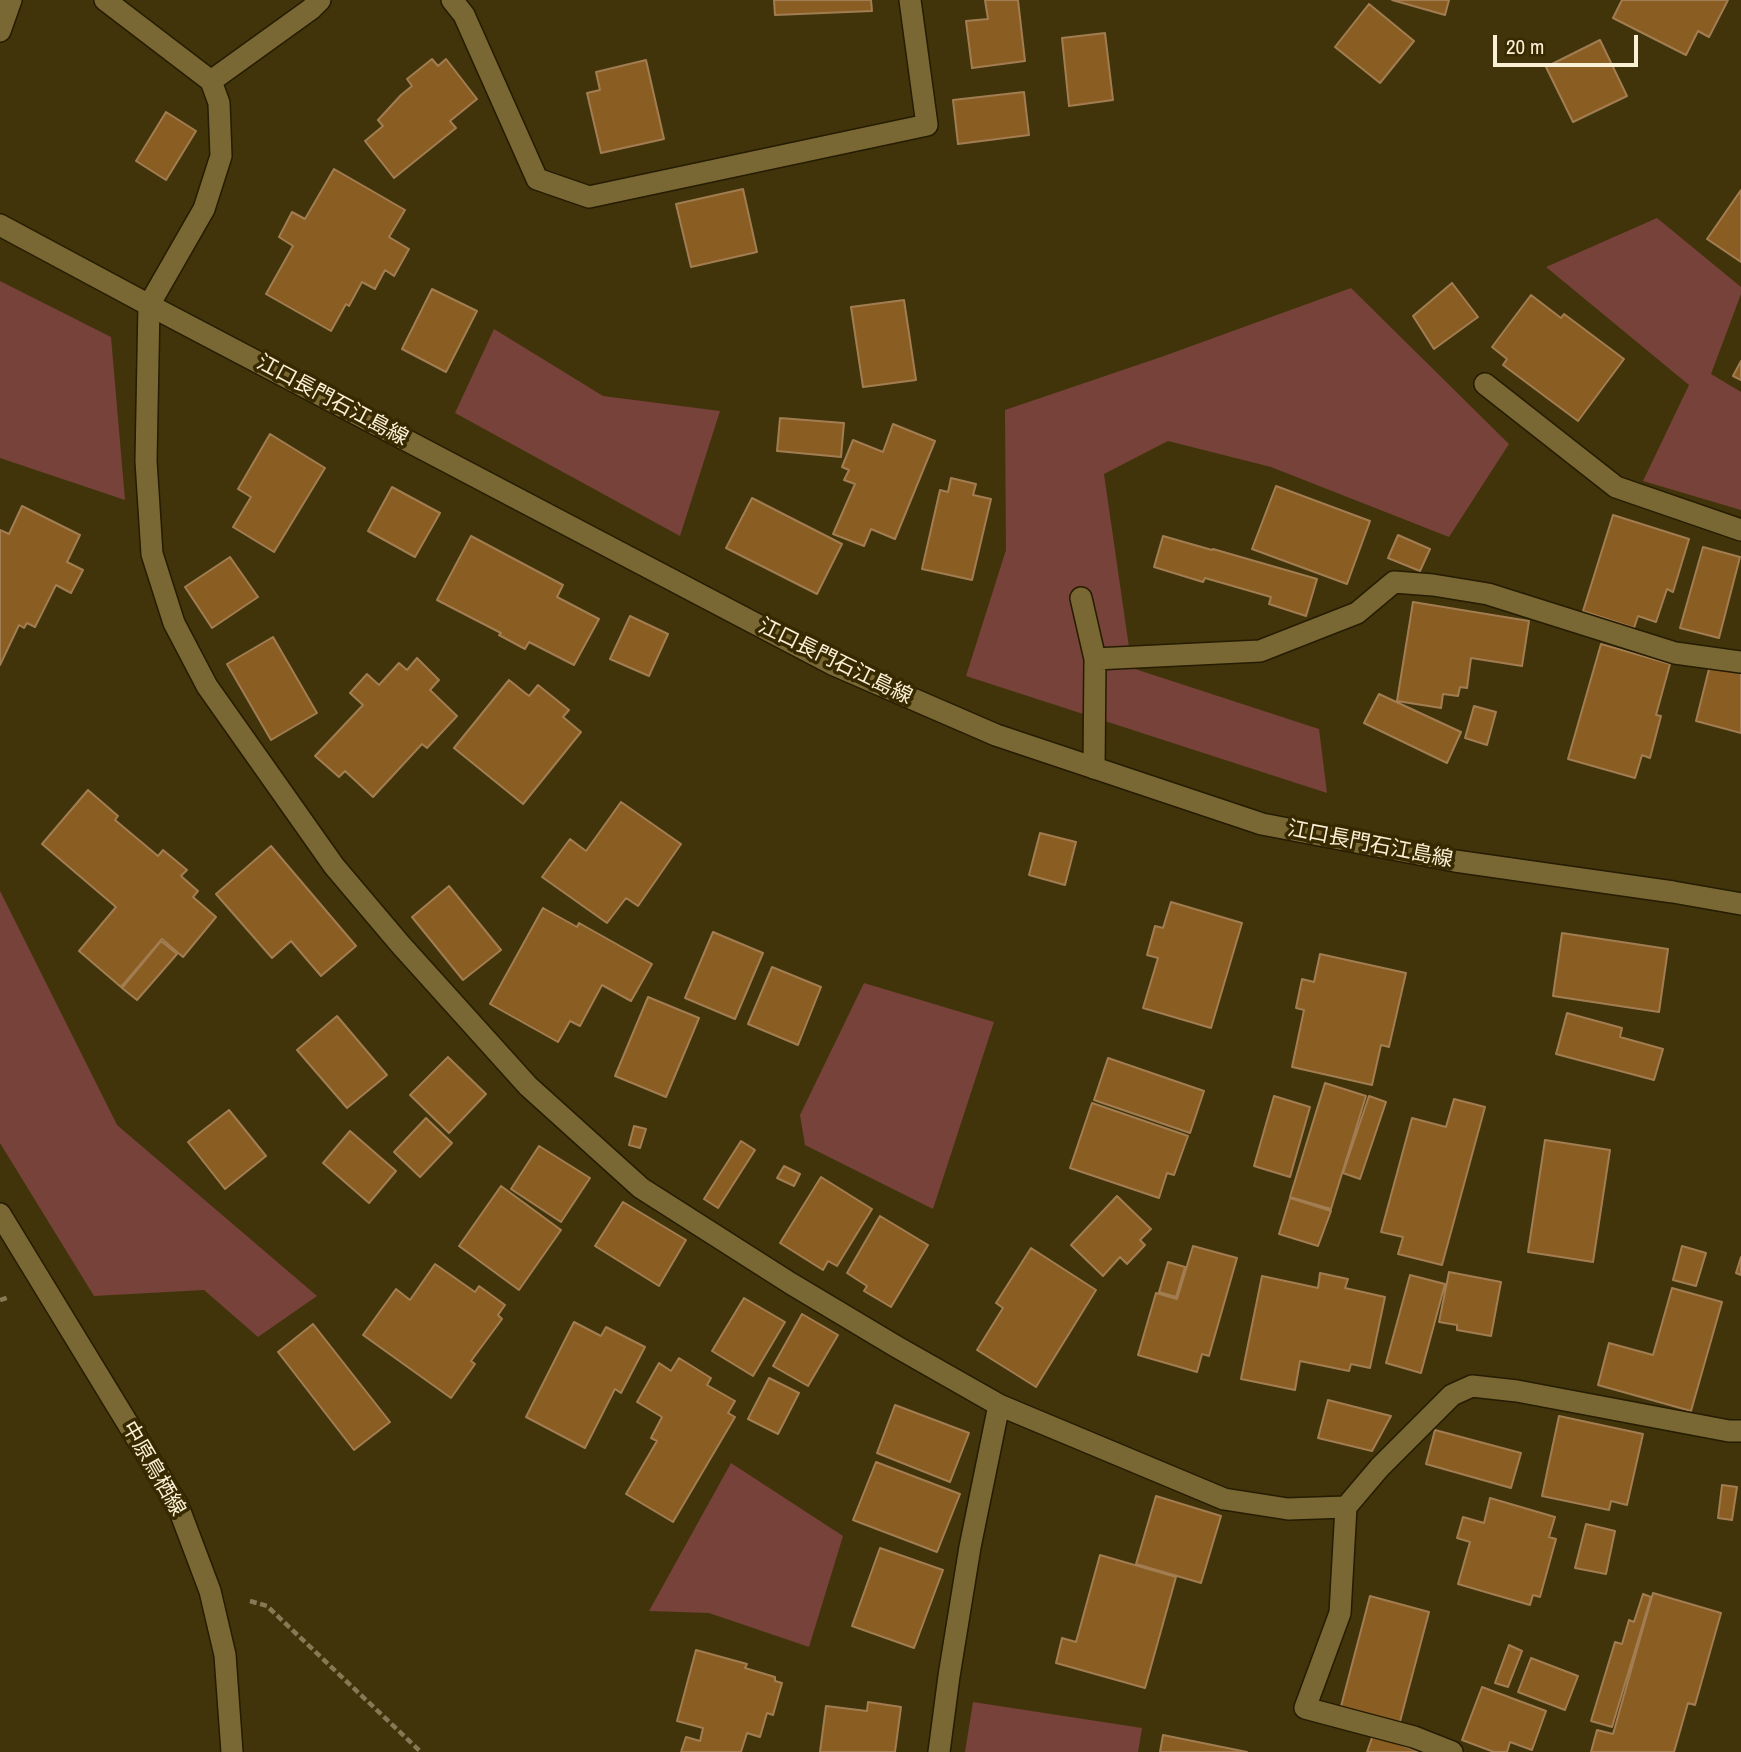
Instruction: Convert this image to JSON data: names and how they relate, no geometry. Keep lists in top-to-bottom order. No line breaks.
{"streets":{"street":["江口長門石江島線","中原鳥栖線"]},"scale_bar":"20 m"}
